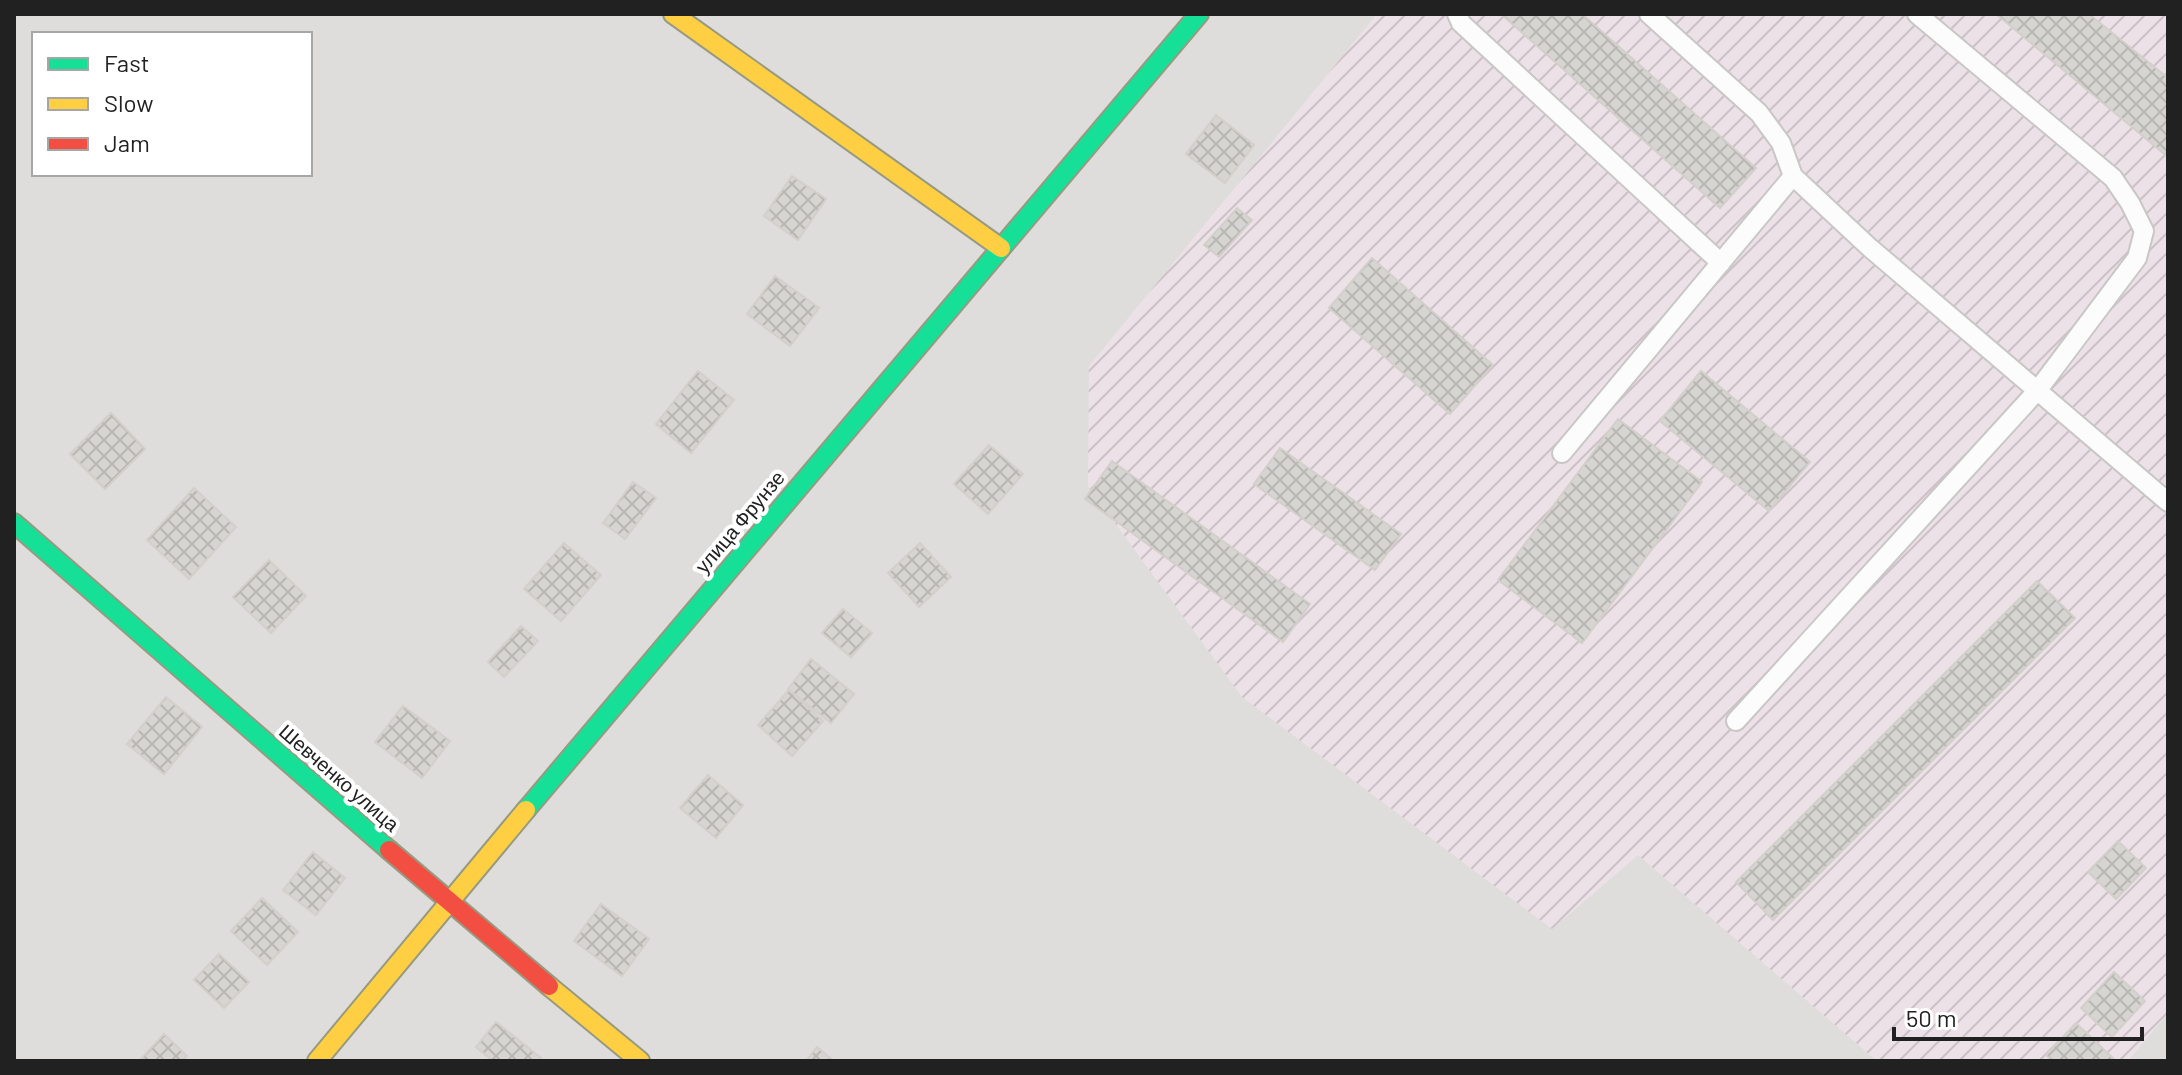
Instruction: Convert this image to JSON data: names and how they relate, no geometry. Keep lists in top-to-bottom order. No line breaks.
{"streets":{"street":["улица Фрунзе","Шевченко улица"]},"crossings":[["улица Фрунзе","Шевченко улица"]],"legend":["Fast","Slow","Jam"],"scale_bar":"50 m"}
